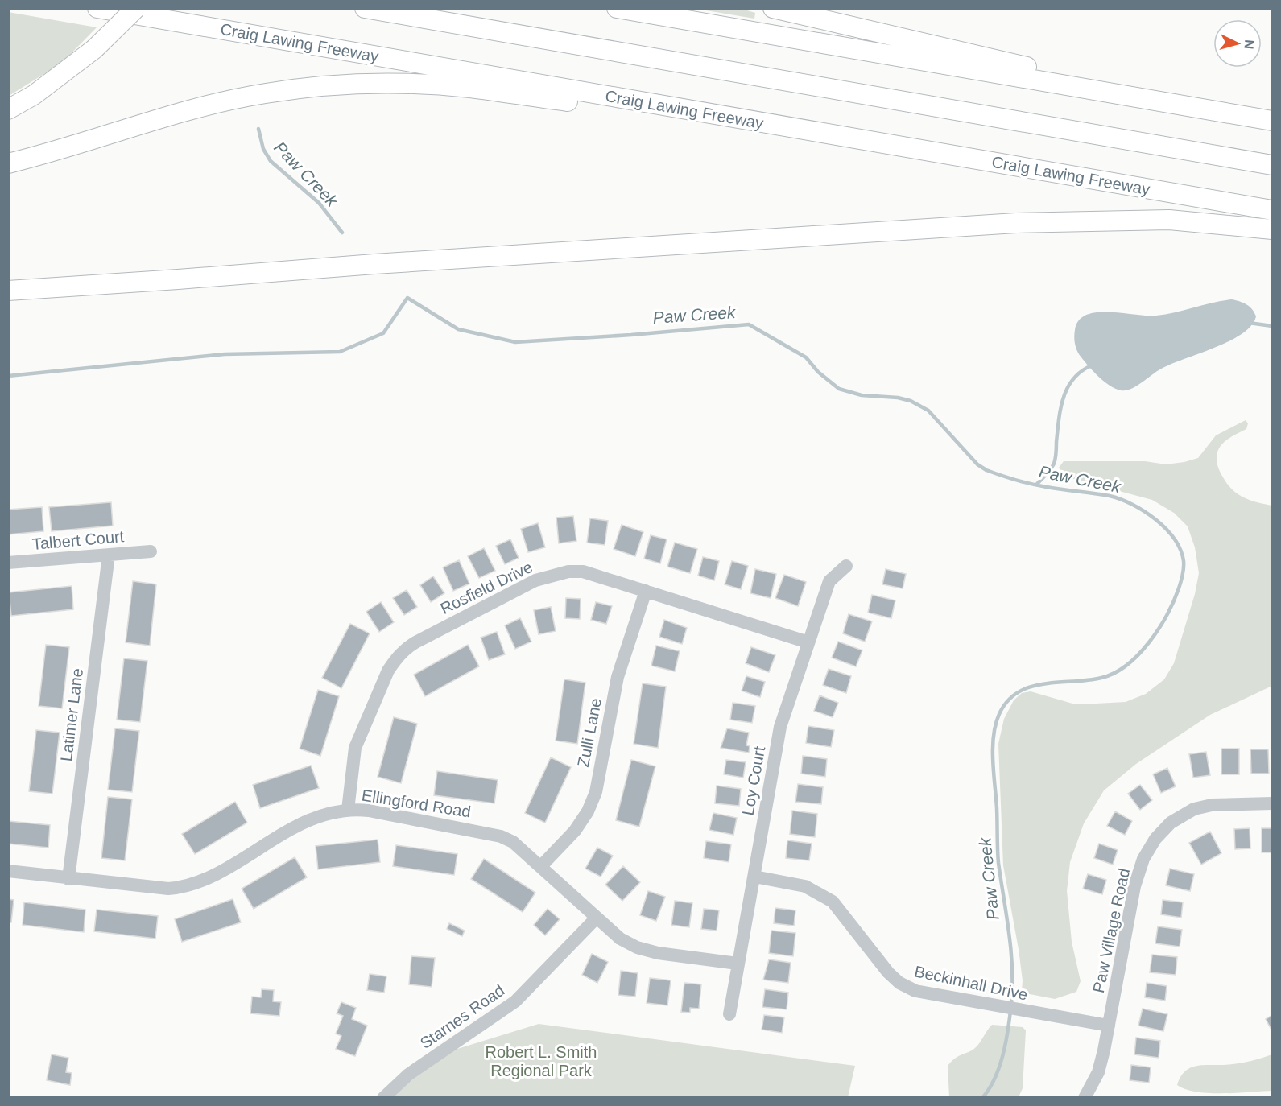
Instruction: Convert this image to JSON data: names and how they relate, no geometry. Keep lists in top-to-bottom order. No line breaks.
{"streets":{"highway":["Craig Lawing Freeway"],"street":["Talbert Court","Rosfield Drive","Latimer Lane","Zulli Lane","Loy Court","Ellingford Road","Paw Village Road","Beckinhall Drive","Starnes Road"]},"crossings":[["Talbert Court","Latimer Lane"],["Rosfield Drive","Zulli Lane"],["Rosfield Drive","Loy Court"],["Rosfield Drive","Ellingford Road"],["Latimer Lane","Ellingford Road"],["Zulli Lane","Ellingford Road"],["Loy Court","Ellingford Road"],["Loy Court","Beckinhall Drive"],["Ellingford Road","Starnes Road"],["Paw Village Road","Beckinhall Drive"]],"water":["Paw Creek"],"parks":["Robert L. Smith Regional Park"],"north":"right"}
